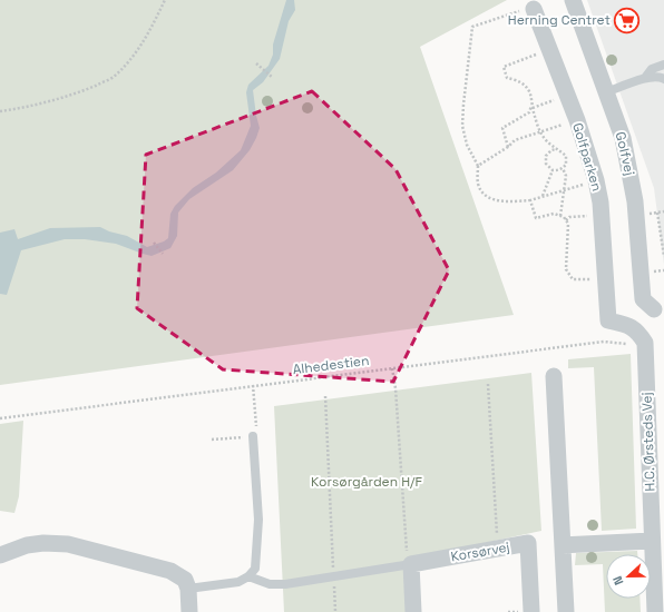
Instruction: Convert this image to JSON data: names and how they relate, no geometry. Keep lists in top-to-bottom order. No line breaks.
{"streets":{"street":["Golfvej","Golfparken","H.C. Ørsteds Vej","Korsørvej"],"path":["Alhedestien"]},"crossings":[["Golfparken","Alhedestien"],["Golfparken","H.C. Ørsteds Vej"],["Alhedestien","H.C. Ørsteds Vej"]],"parks":["Korsørgården H/F"],"places":{"supermarket":["Herning Centret"]},"north":"left"}
